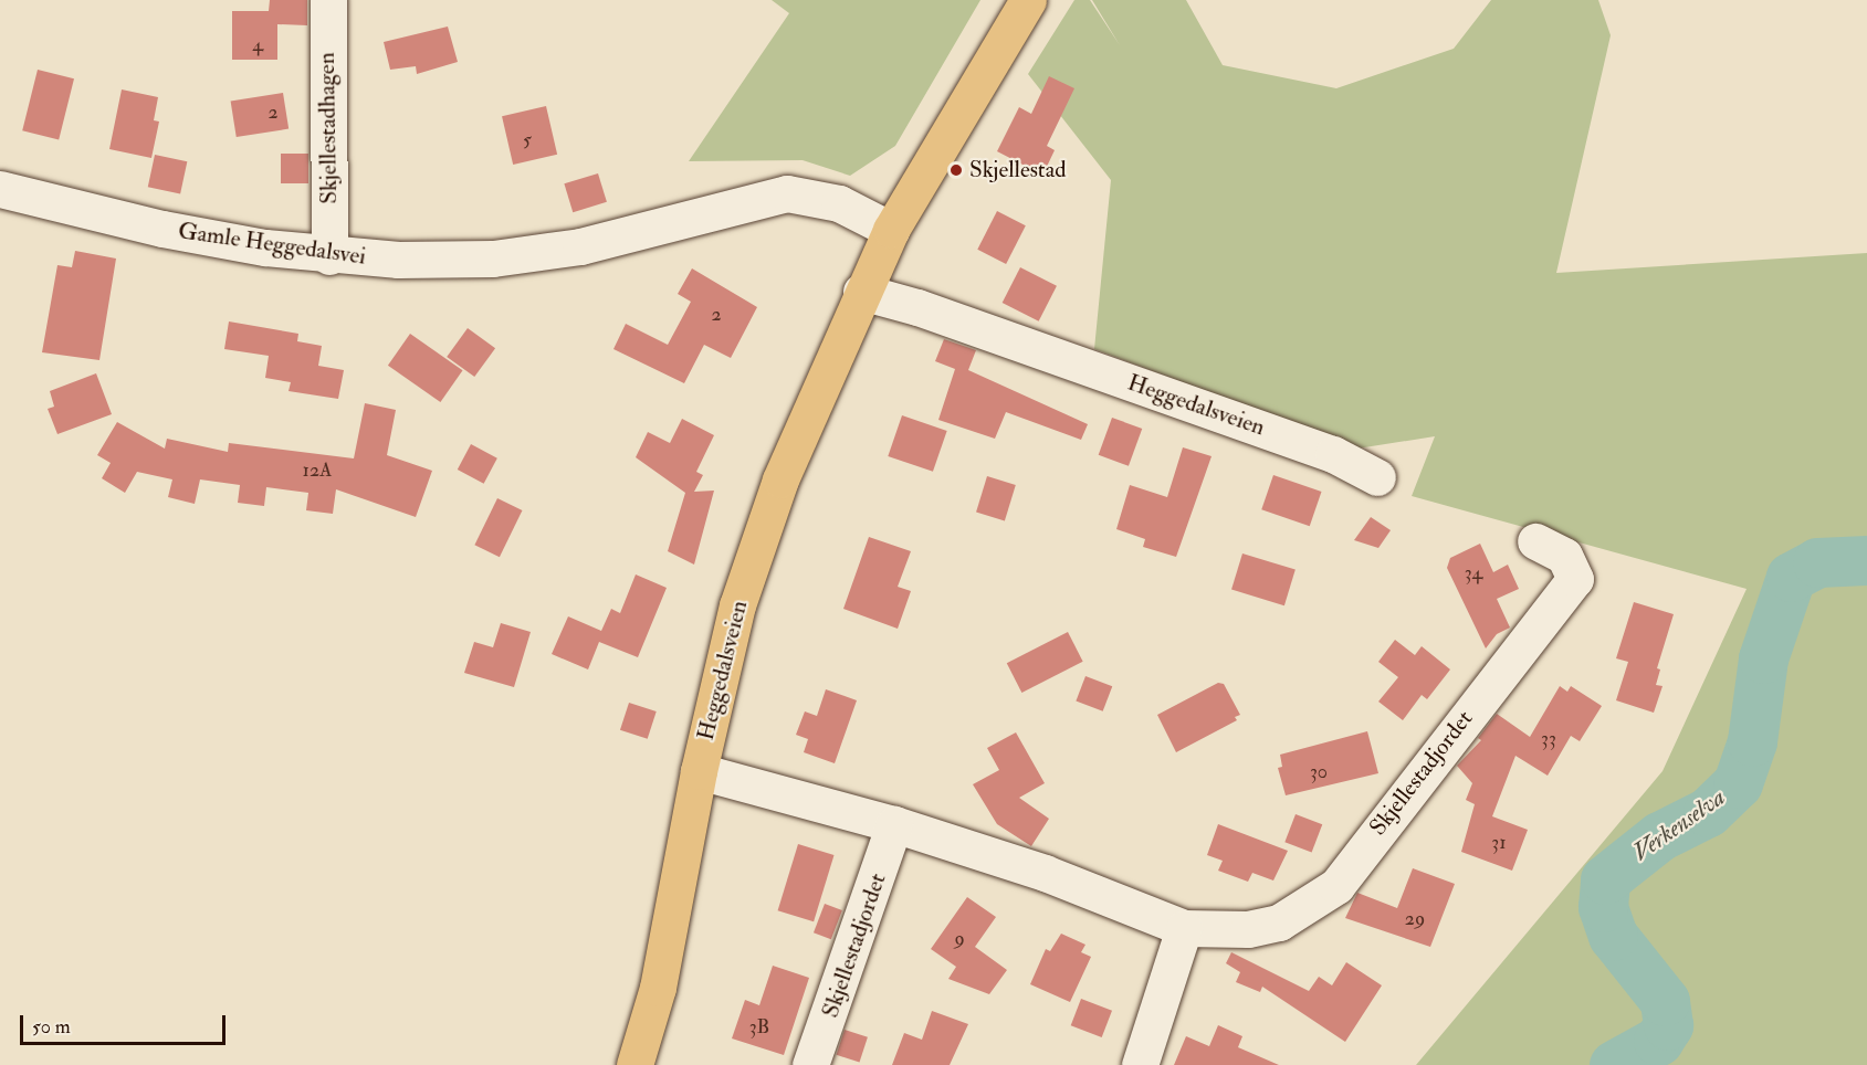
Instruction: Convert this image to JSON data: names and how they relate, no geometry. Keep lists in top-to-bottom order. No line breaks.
{"streets":{"main road":["Heggedalsveien"],"street":["Skjellestadhagen","Gamle Heggedalsvei","Skjellestadjordet"]},"crossings":[["Skjellestadhagen","Gamle Heggedalsvei"],["Gamle Heggedalsvei","Heggedalsveien"],["Heggedalsveien","Skjellestadjordet"]],"water":["Verkenselva"],"places":["Skjellestad"],"house_numbers":["4","2","5","2","12A","34","33","30","31","29","9","3B"],"scale_bar":"50 m"}
